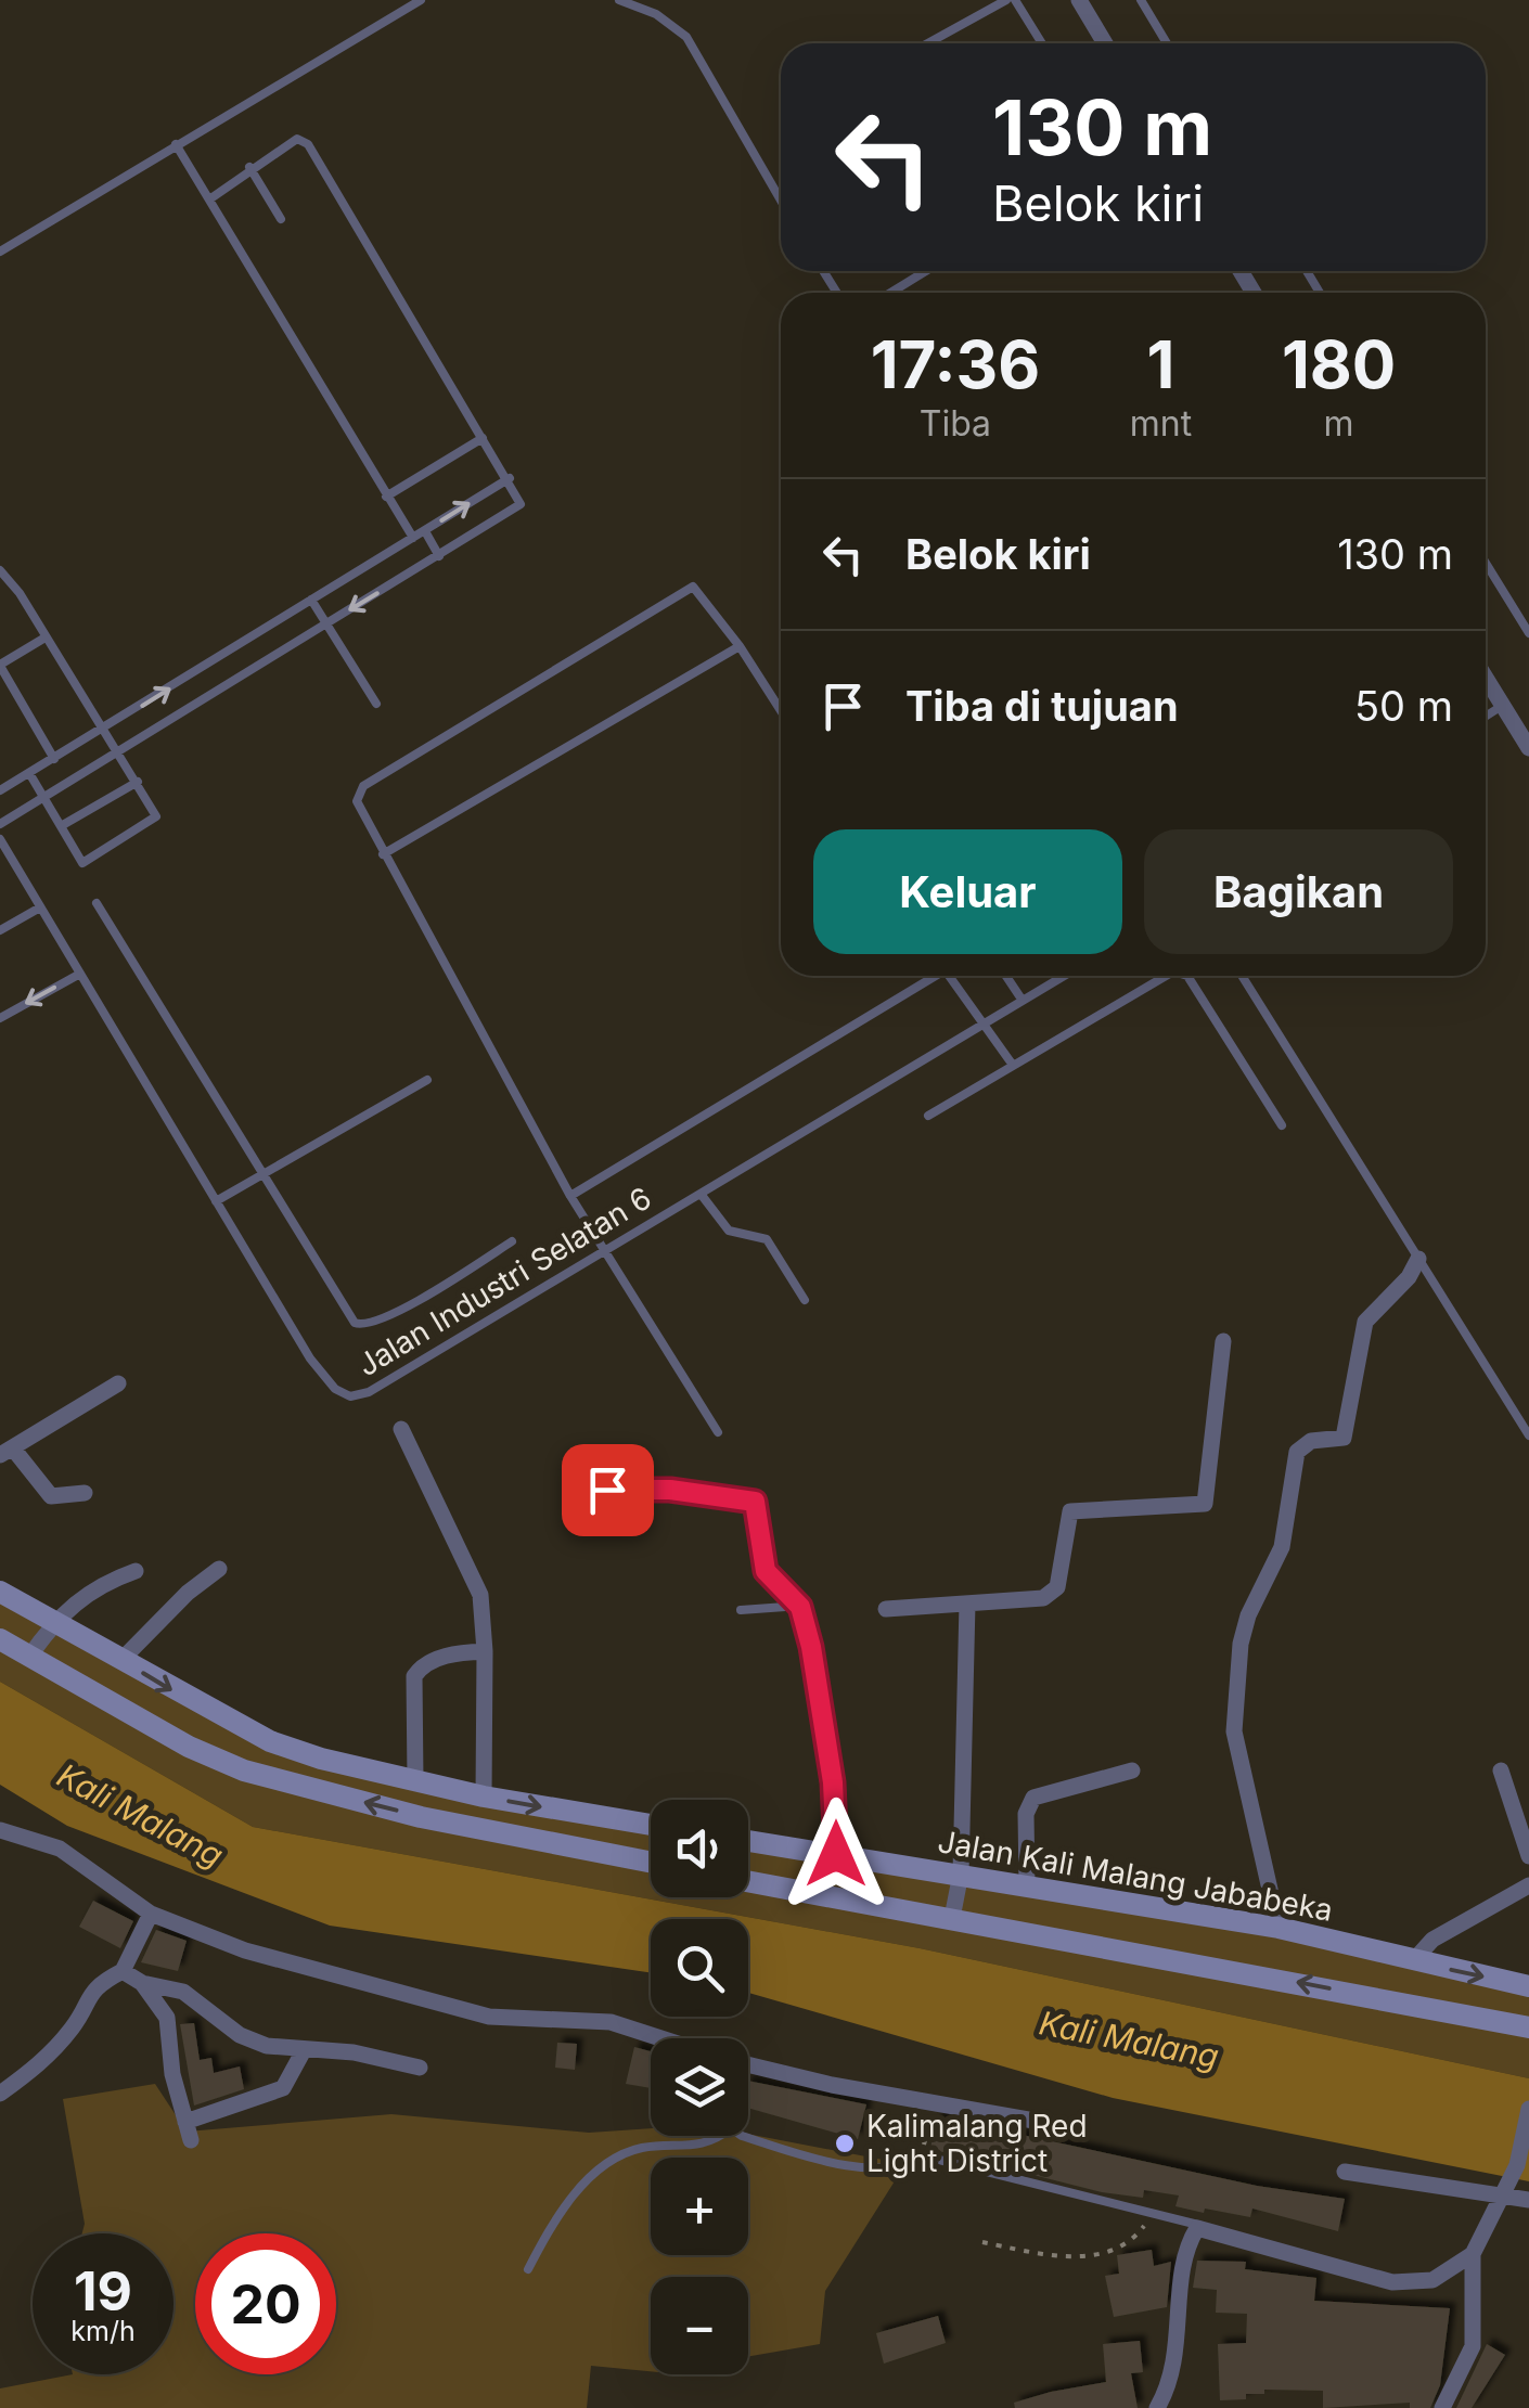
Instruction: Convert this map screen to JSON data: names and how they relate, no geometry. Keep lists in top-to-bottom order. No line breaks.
{"streets":{"main road":["Jalan Kali Malang Jababeka"],"lane":["Jalan Industri Selatan 6"]},"water":["Kali Malang"],"places":["Kalimalang Red Light District"],"page":{"turn":["130 m","Belok kiri"],"eta":["17:36","Tiba","1","mnt","180","m"],"list":[{"name":"Belok kiri","value":"130 m"},{"name":"Tiba di tujuan","value":"50 m"}],"buttons":["Keluar","Bagikan"],"map_buttons":["+","−"],"speed":"19 km/h","limit":"20"}}
